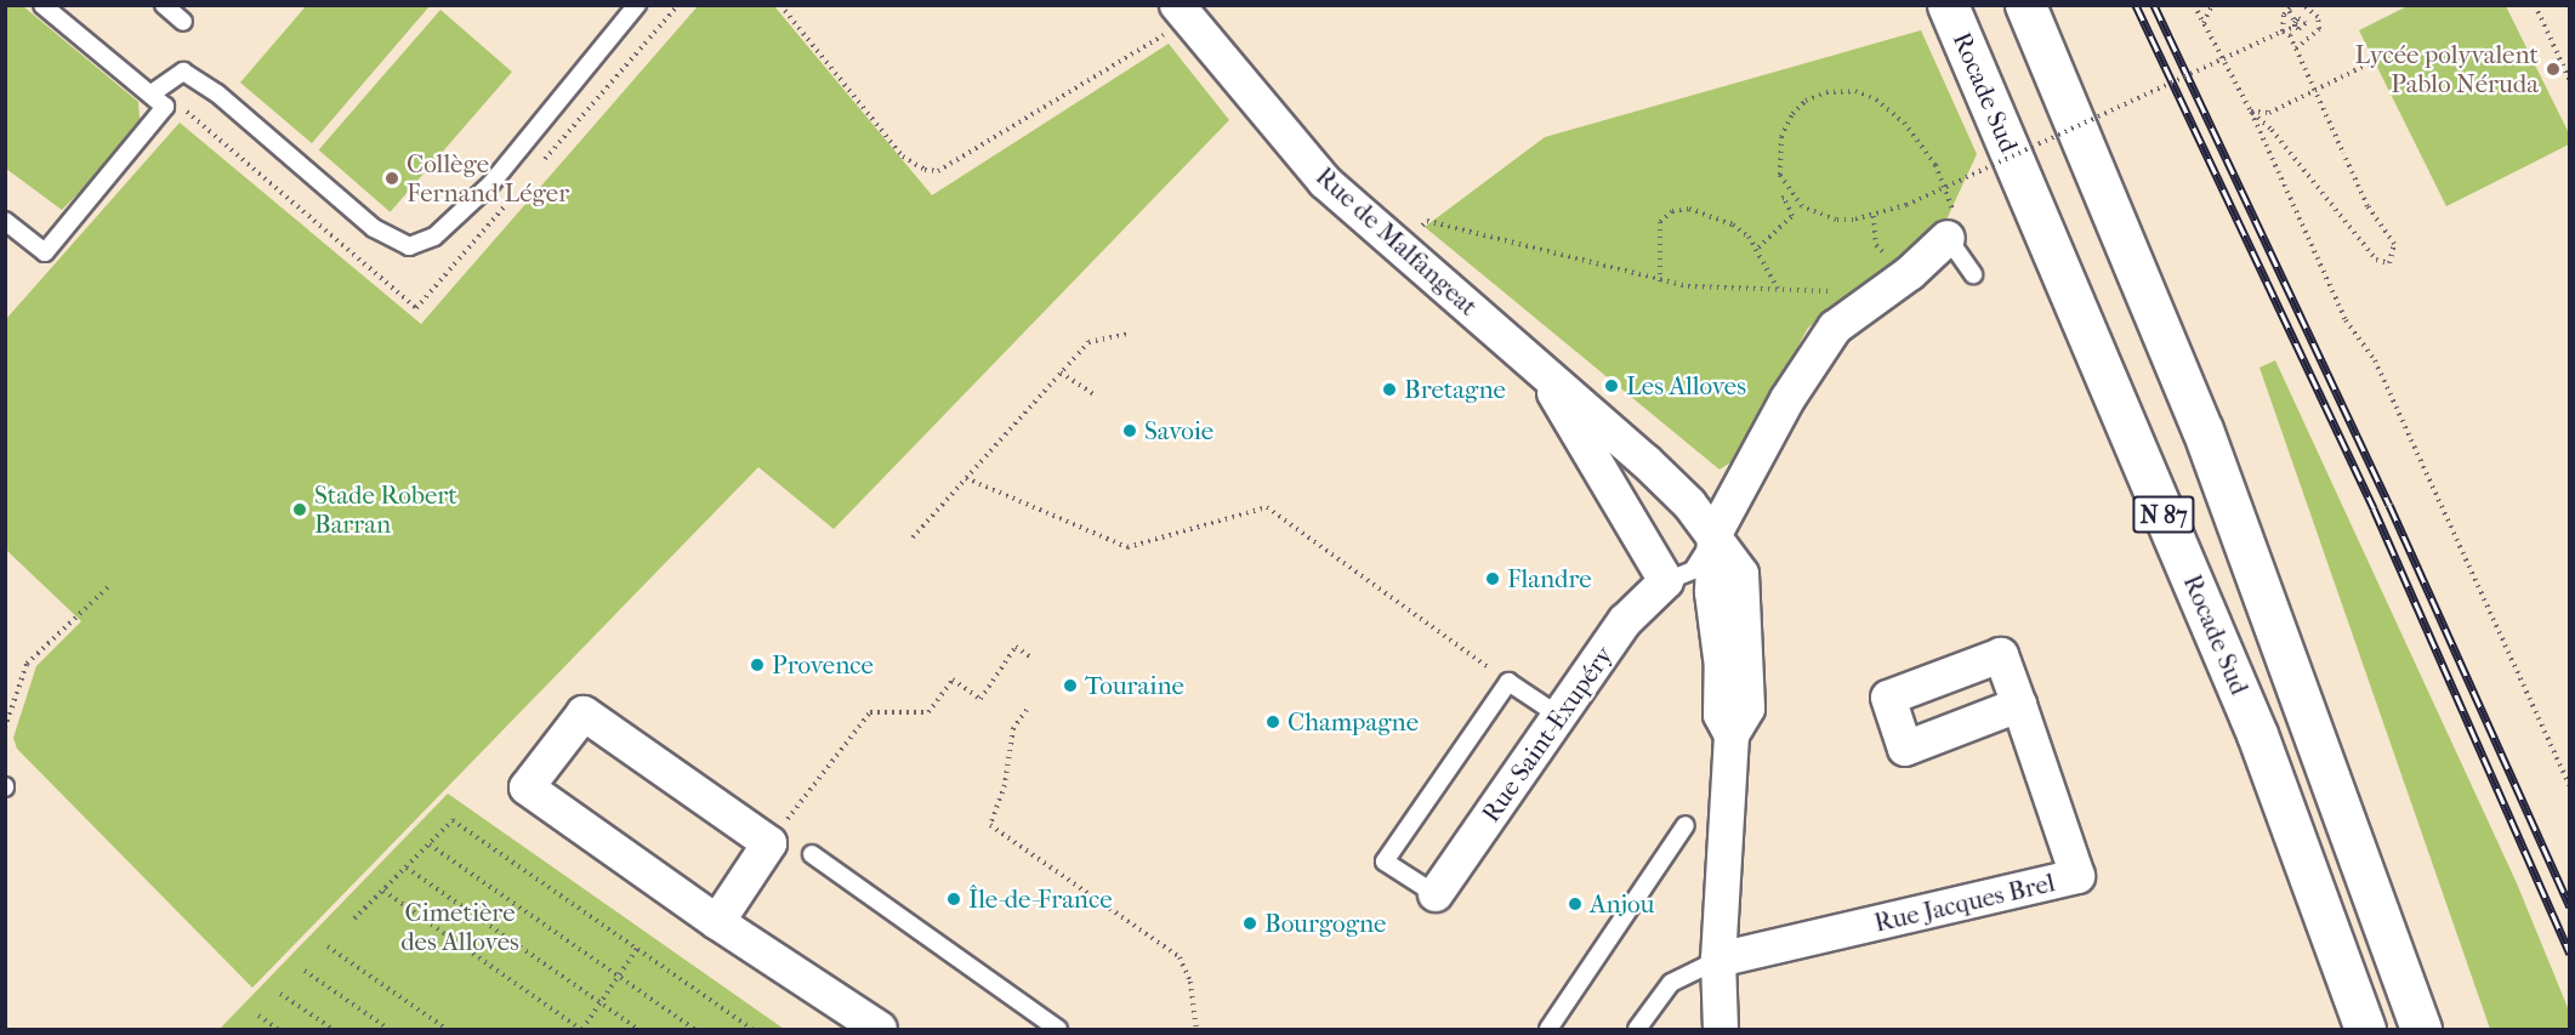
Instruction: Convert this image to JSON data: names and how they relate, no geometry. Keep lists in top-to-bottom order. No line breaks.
{"streets":{"highway":["Rocade Sud","N 87"],"street":["Rue de Malfangeat","Rue Saint-Exupéry","Rue Jacques Brel"]},"crossings":[["Rue de Malfangeat","Rue Saint-Exupéry"],["Rue de Malfangeat","Rue Jacques Brel"]],"parks":["Cimetière des Alloves"],"places":["Lycée polyvalent Pablo Néruda","Collège Fernand Léger","Les Alloves","Bretagne","Savoie","Stade Robert Barran","Flandre","Provence","Touraine","Champagne","Île-de-France","Anjou","Bourgogne"]}
